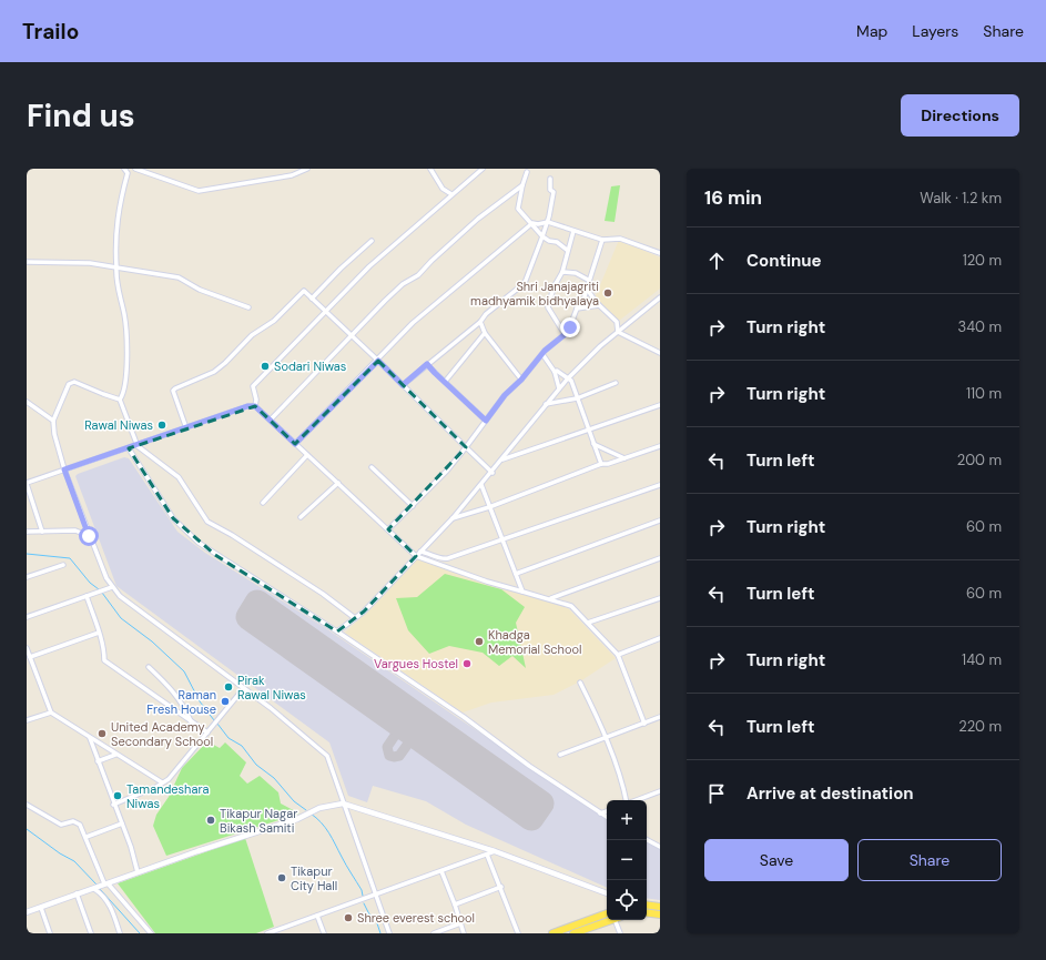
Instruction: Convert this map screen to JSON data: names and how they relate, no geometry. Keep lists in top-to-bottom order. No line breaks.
{"places":["Shri Janajagriti madhyamik bidhyalaya","Sodari Niwas","Rawal Niwas","Khadga Memorial School","Vargues Hostel","Pirak Rawal Niwas","Raman Fresh House","United Academy Secondary School","Tamandeshara Niwas","Tikapur Nagar Bikash Samiti","Tikapur City Hall","Shree everest school"],"page":{"header":"Trailo","nav":["Map","Layers","Share"],"buttons":["Directions",["Save","Share"]],"title":"Find us","heading":["16 min","Walk · 1.2 km"],"list":[["Continue","120 m"],["Turn right","340 m"],["Turn right","110 m"],["Turn left","200 m"],["Turn right","60 m"],["Turn left","60 m"],["Turn right","140 m"],["Turn left","220 m"],"Arrive at destination"],"map_buttons":["+","−"]}}
